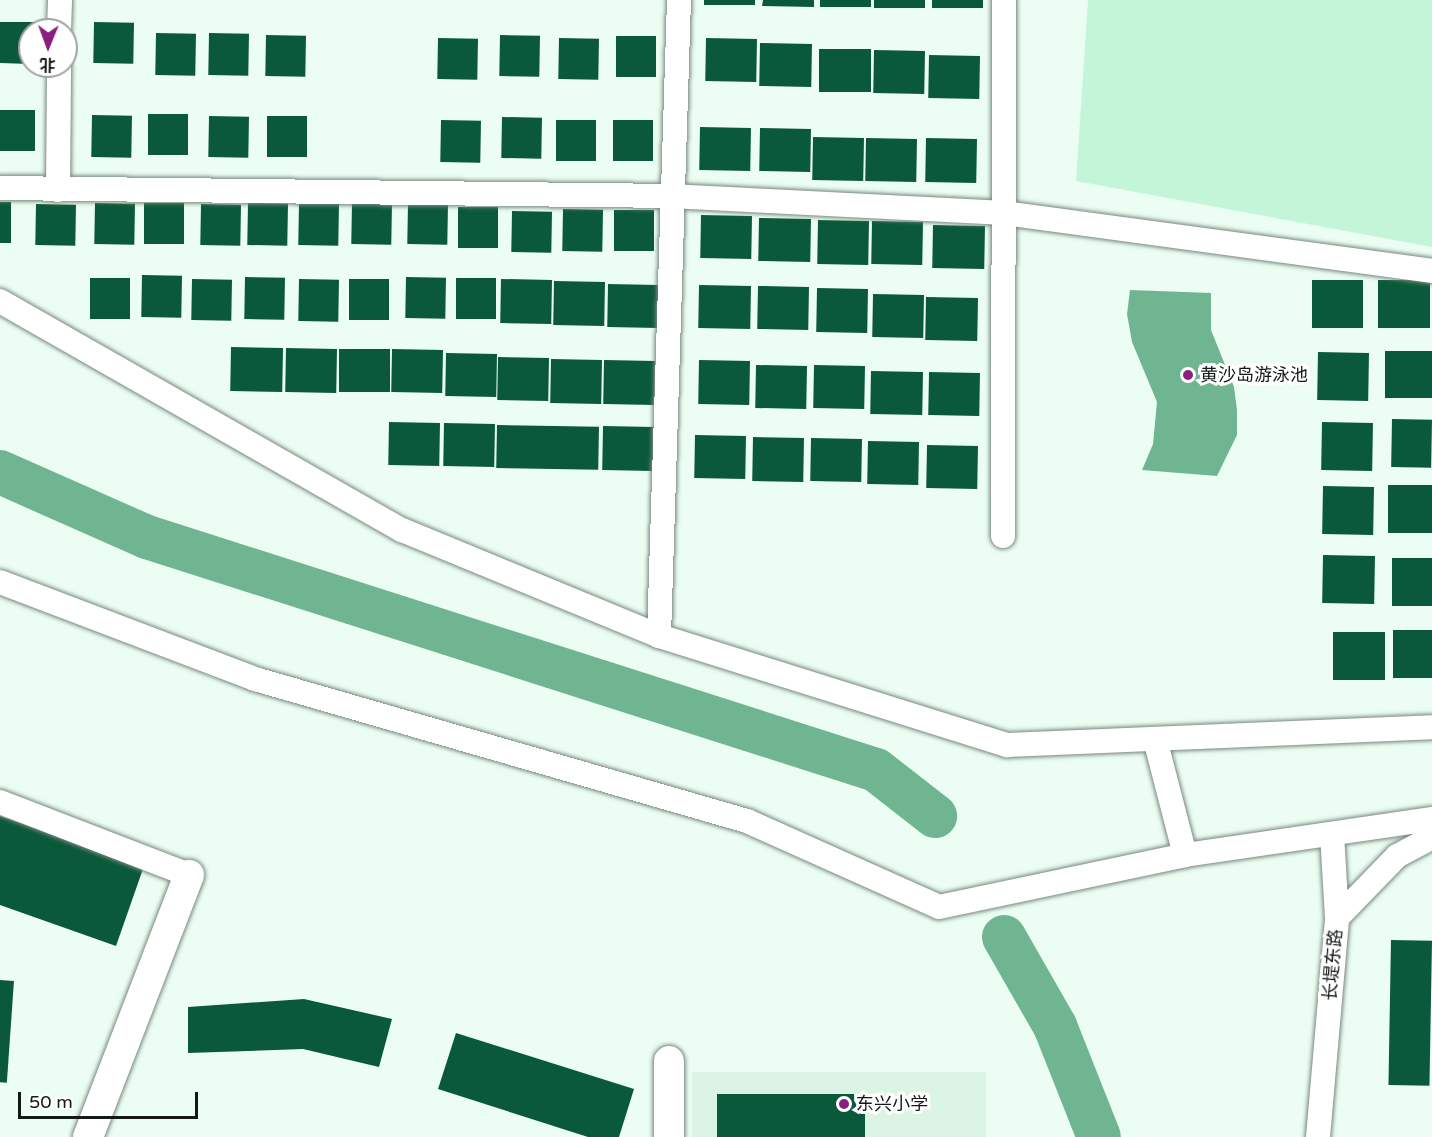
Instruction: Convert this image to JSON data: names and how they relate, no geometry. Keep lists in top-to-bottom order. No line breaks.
{"streets":{"street":["长堤东路"]},"places":["黄沙岛游泳池","东兴小学"],"scale_bar":"50 m","north":"bottom"}
